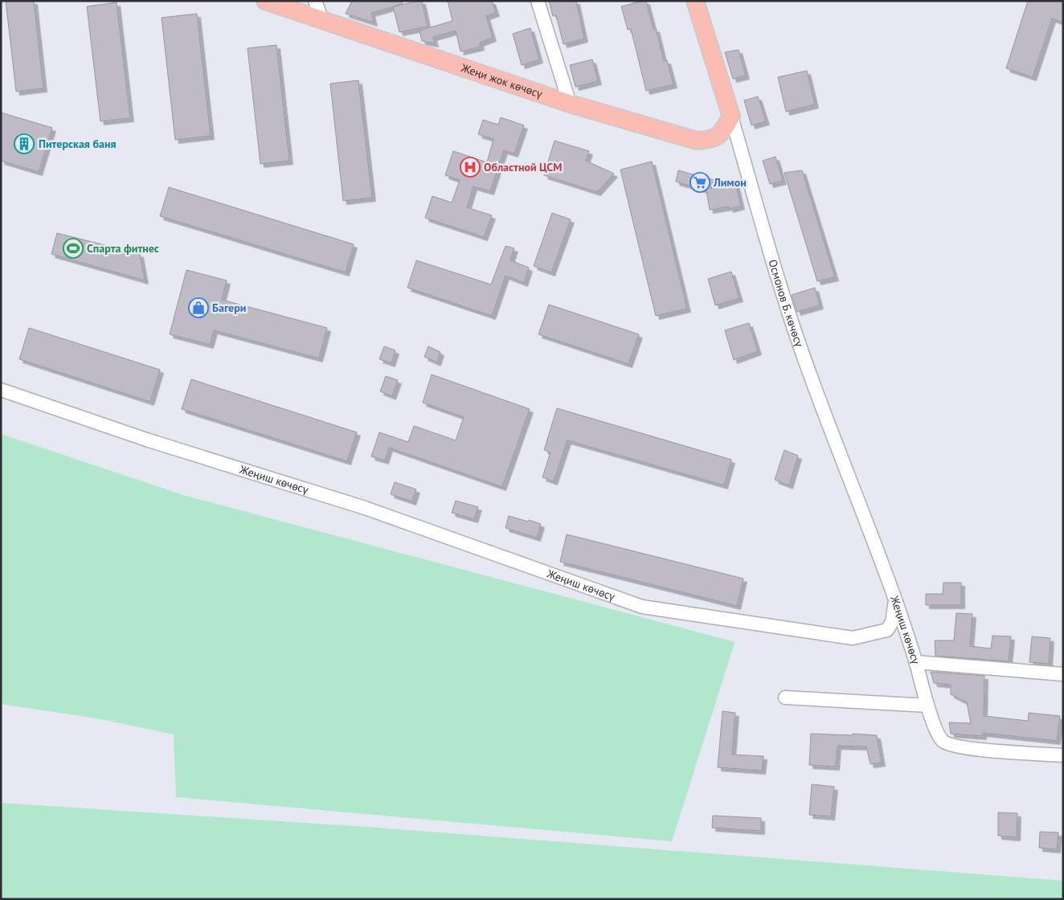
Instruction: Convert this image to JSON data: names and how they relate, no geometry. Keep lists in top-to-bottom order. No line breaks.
{"streets":{"main road":["Жеңи жок көчөсү","Осмонов Б. көчөсү"],"street":["Жеңиш көчөсү"]},"crossings":[["Жеңи жок көчөсү","Осмонов Б. көчөсү"],["Осмонов Б. көчөсү","Жеңиш көчөсү"]],"places":{"building":["Питерская баня"],"hospital":["Областной ЦСМ"],"supermarket":["Лимон"],"sports":["Спарта фитнес"],"shop":["Багери"]}}
